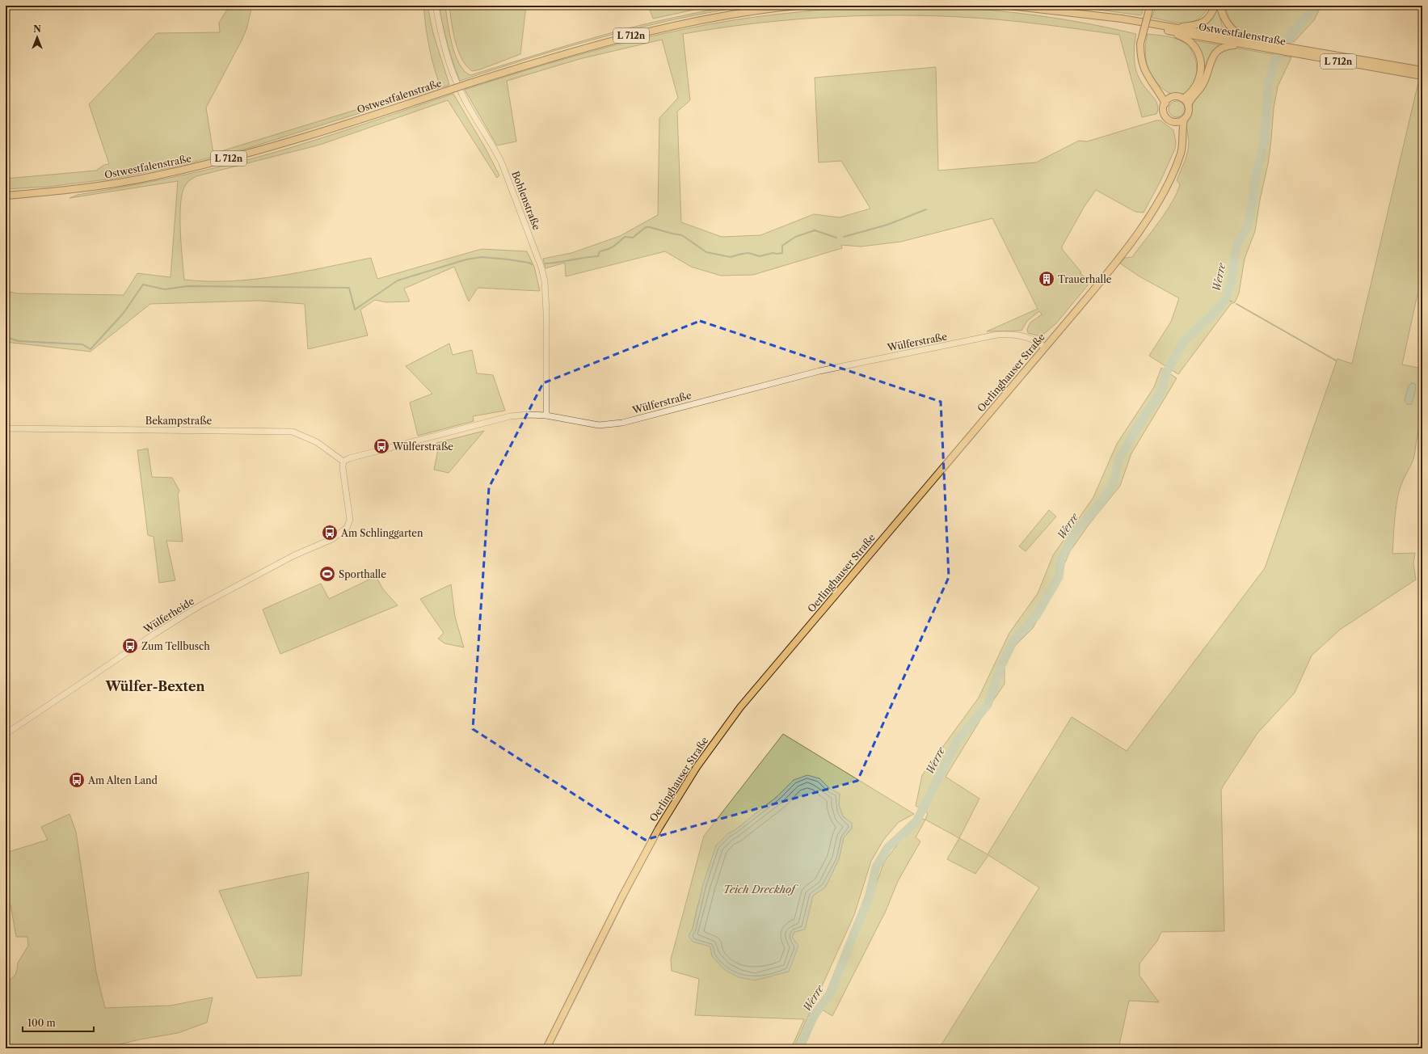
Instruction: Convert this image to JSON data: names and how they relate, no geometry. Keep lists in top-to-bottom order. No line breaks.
{"streets":{"main road":["Ostwestfalenstraße","L 712n","Oerlinghauser Straße"],"street":["Bohlenstraße","Wülferstraße","Bekampstraße","Wülferheide"]},"crossings":[["Ostwestfalenstraße","L 712n"],["L 712n","Oerlinghauser Straße"],["Bohlenstraße","Wülferstraße"],["Wülferstraße","Oerlinghauser Straße"],["Wülferstraße","Bekampstraße"],["Wülferstraße","Wülferheide"],["Bekampstraße","Wülferheide"]],"districts":["Wülfer-Bexten"],"water":["Werre","Teich Dreckhof"],"places":{"building":["Trauerhalle"],"bus stop":["Wülferstraße","Am Schlinggarten","Zum Tellbusch","Am Alten Land"],"sports":["Sporthalle"]},"scale_bar":"100 m","north":"top"}
